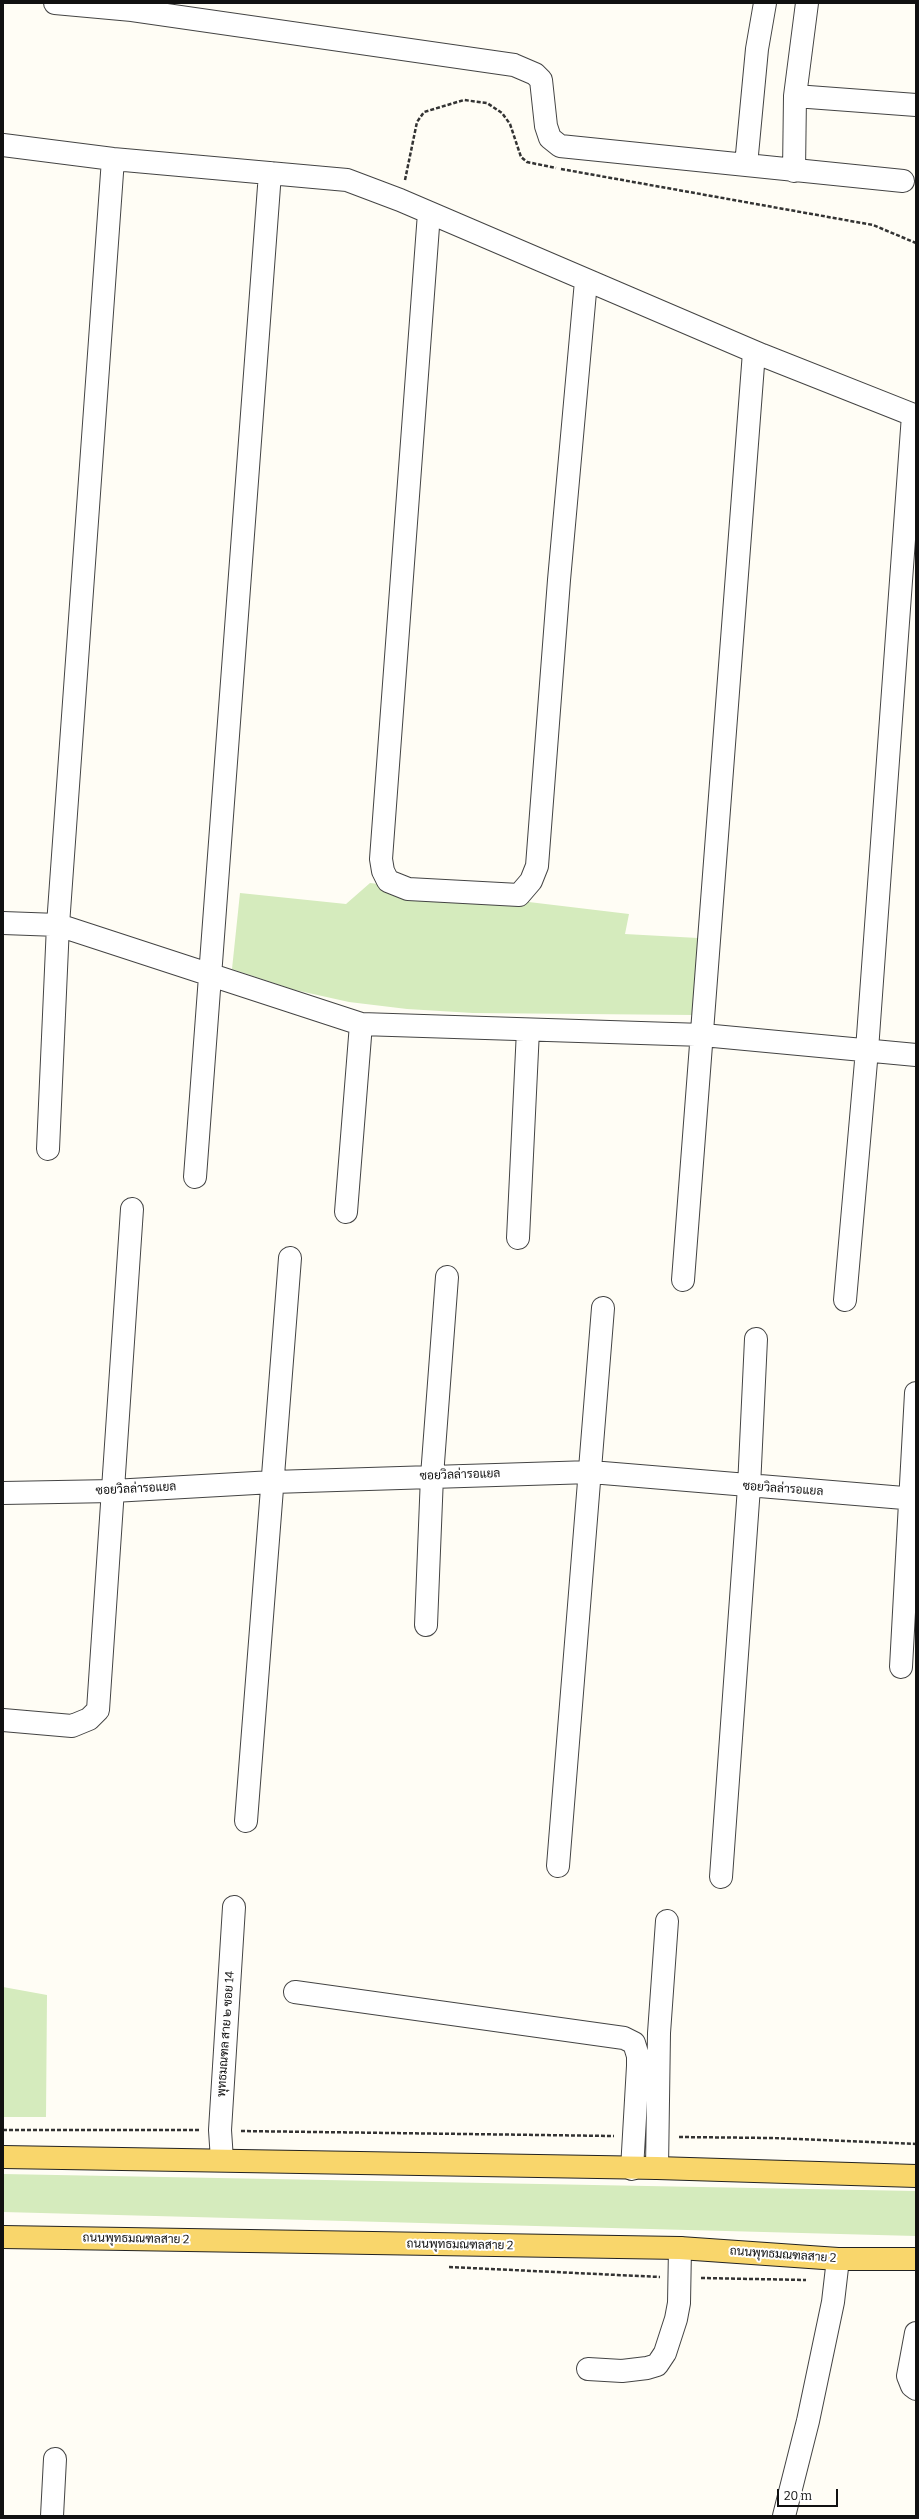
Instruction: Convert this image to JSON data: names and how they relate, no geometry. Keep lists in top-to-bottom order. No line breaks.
{"streets":{"main road":["ถนนพุทธมณฑลสาย 2"],"street":["ซอยวิลล่ารอแยล","พุทธมณฑล สาย ๒ ซอย 14"]},"scale_bar":"20 m"}
